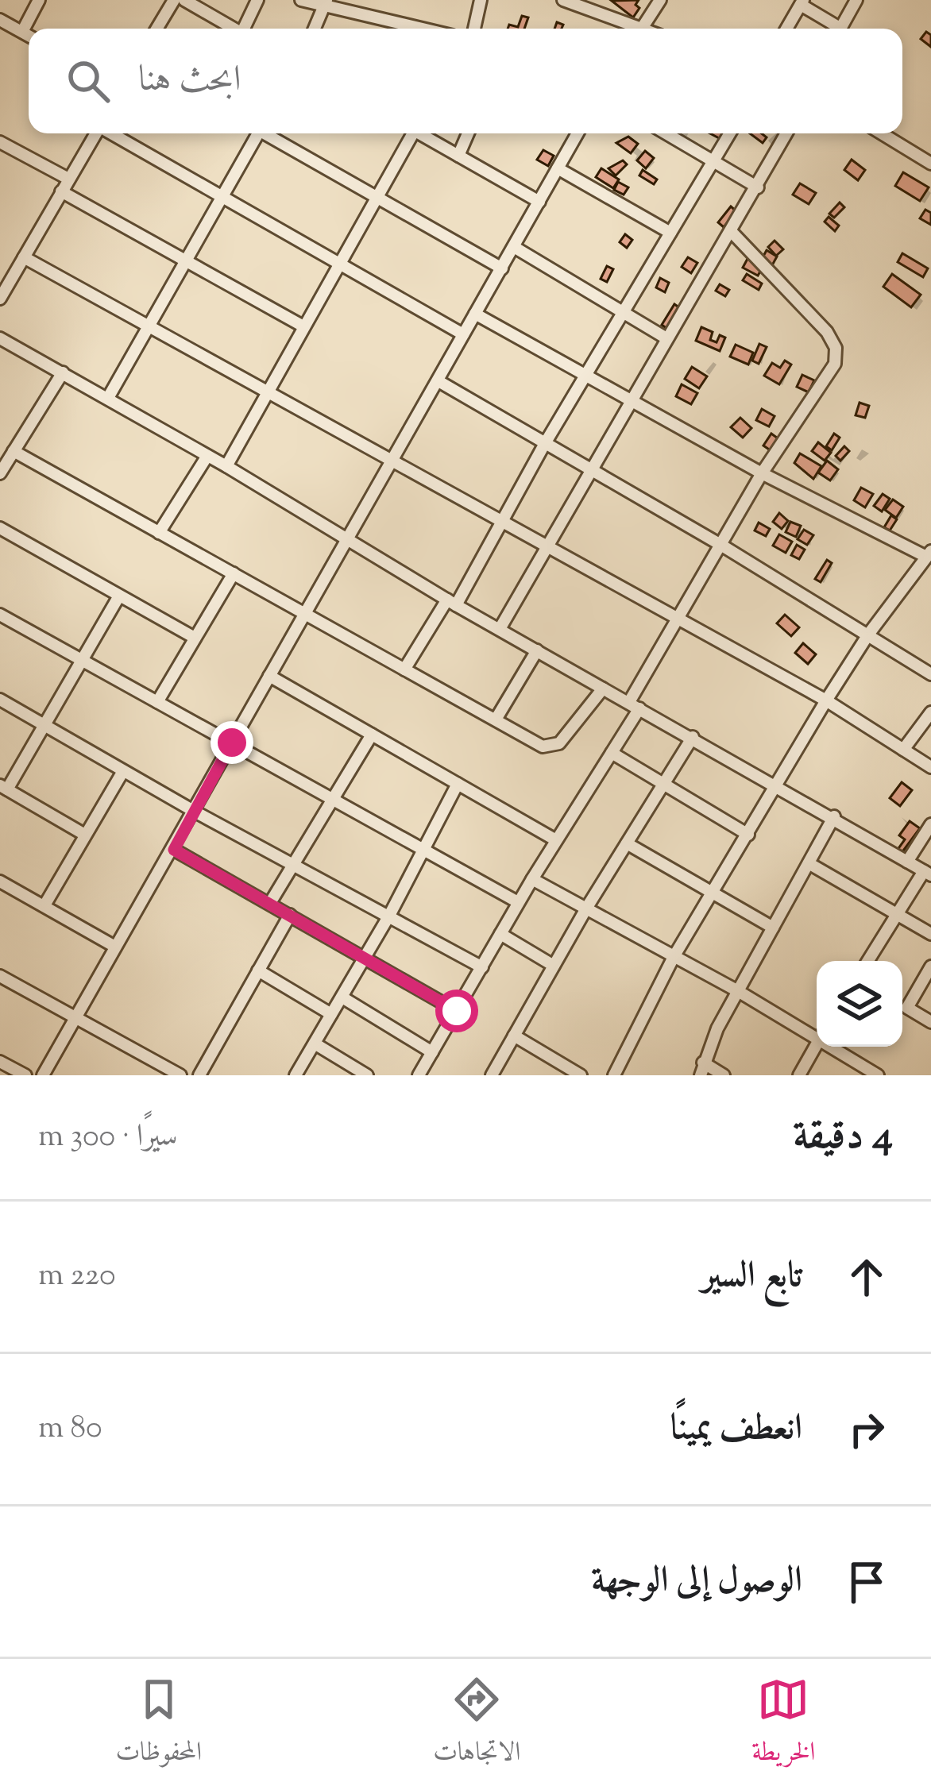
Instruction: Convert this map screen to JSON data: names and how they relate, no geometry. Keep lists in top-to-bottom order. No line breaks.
{"page":{"search":"ابحث هنا","heading":["4 دقيقة","سيرًا · 300 m"],"list":[["تابع السير","220 m"],["انعطف يمينًا","80 m"],"الوصول إلى الوجهة"],"nav":["الخريطة","الاتجاهات","المحفوظات"]}}
